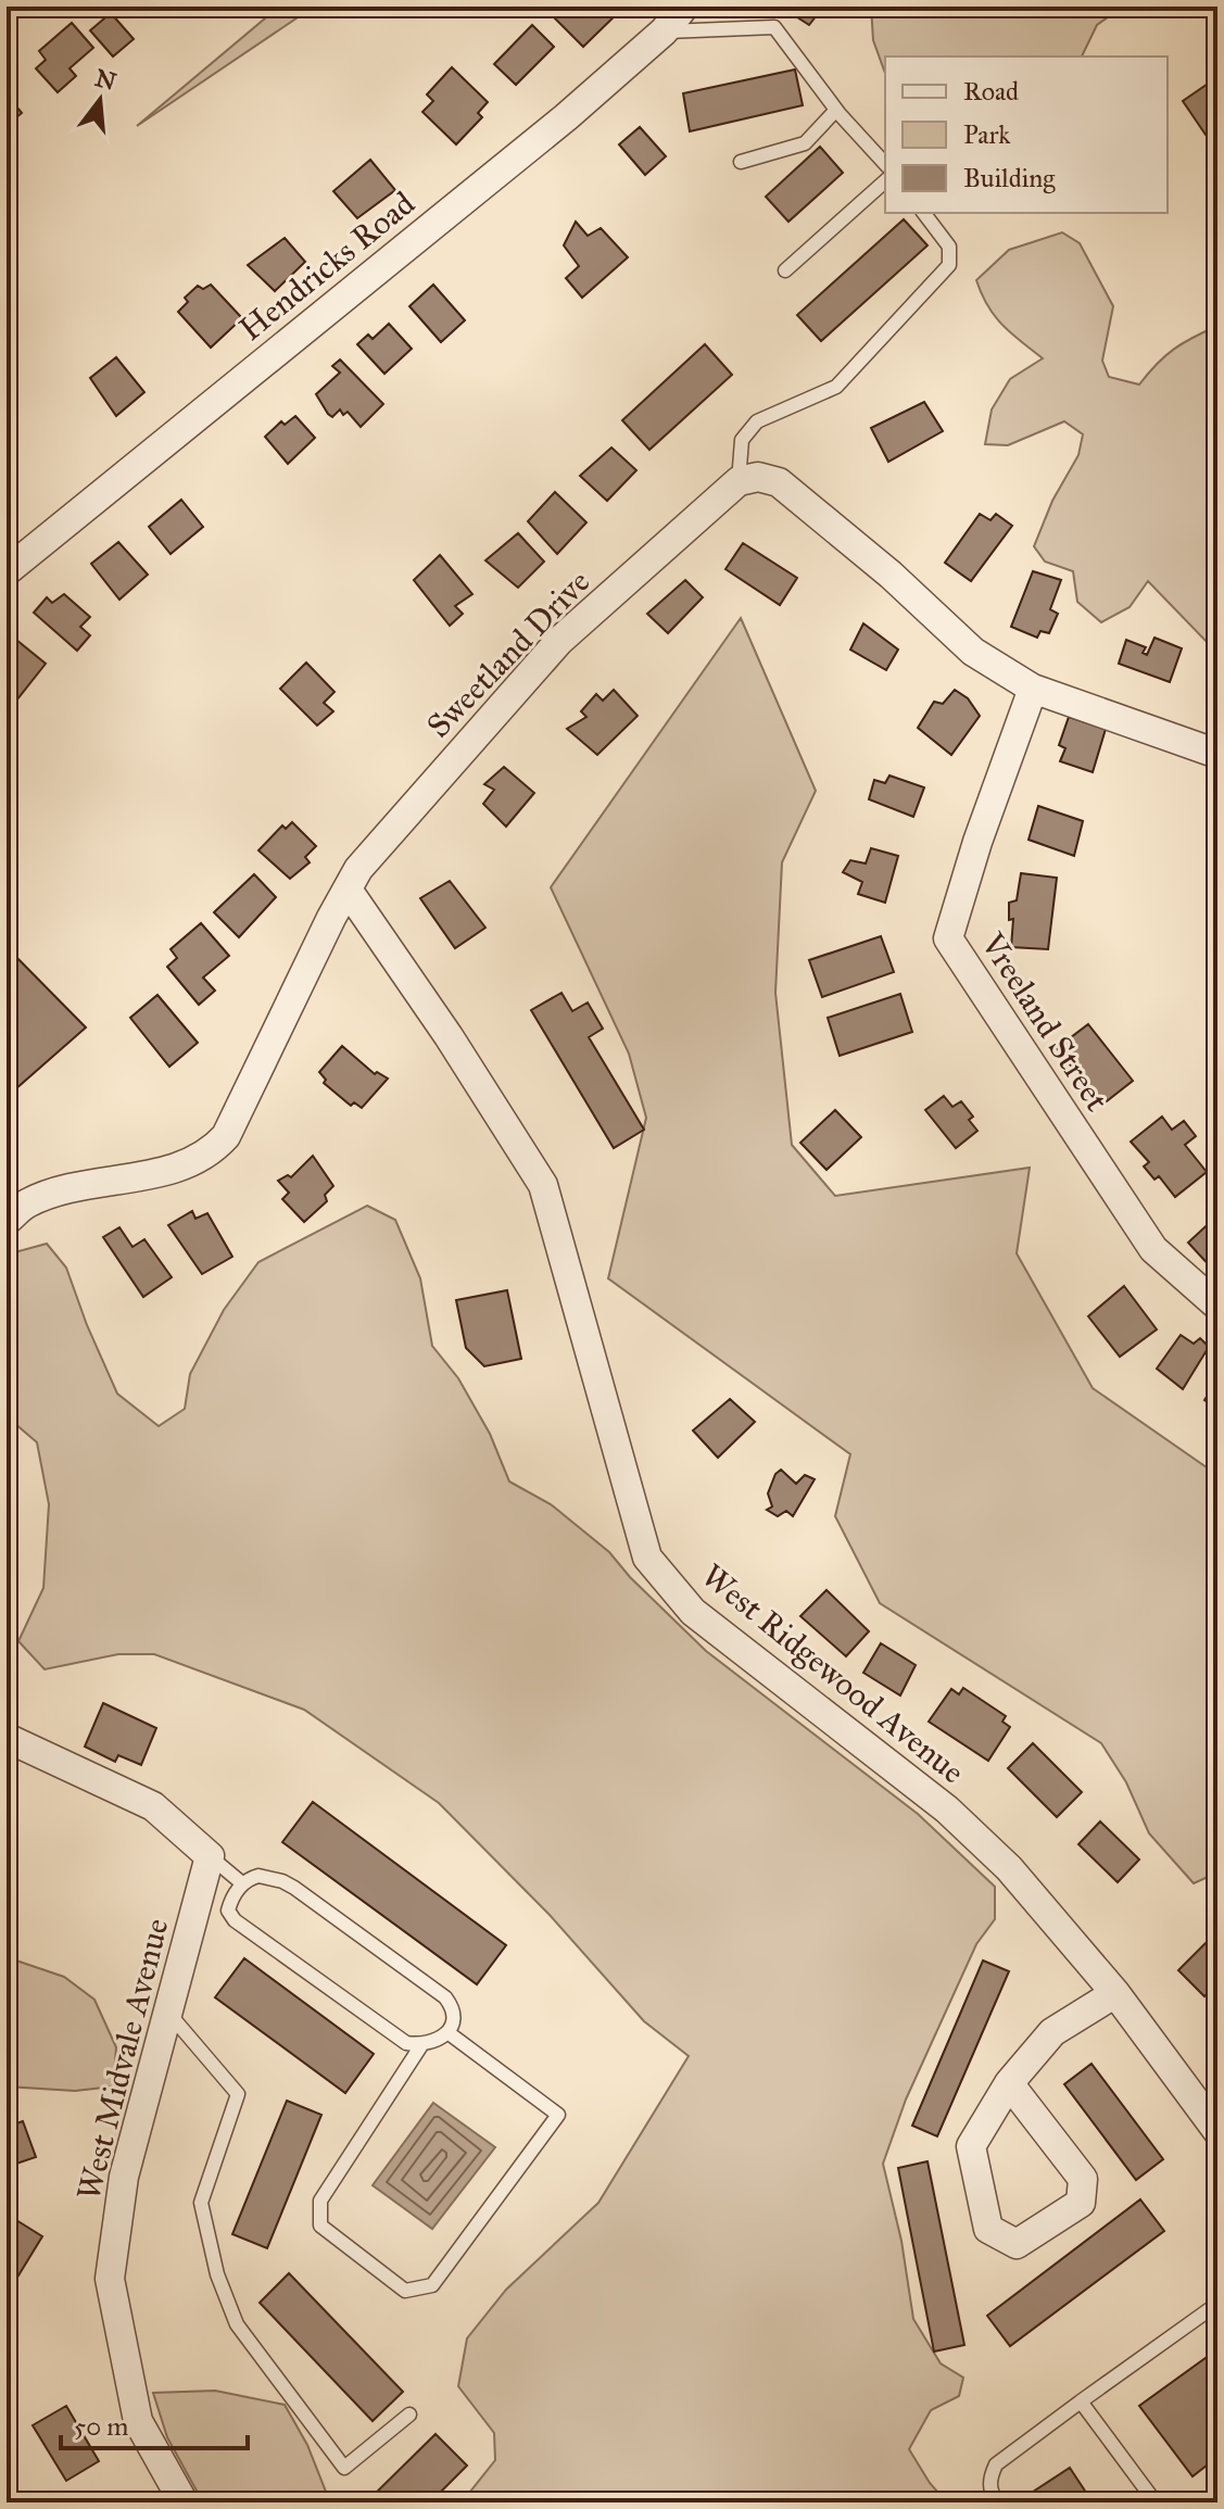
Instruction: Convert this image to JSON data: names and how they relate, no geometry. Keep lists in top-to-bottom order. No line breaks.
{"streets":{"street":["Hendricks Road","Sweetland Drive","Vreeland Street","West Ridgewood Avenue","West Midvale Avenue"]},"crossings":[["Sweetland Drive","West Ridgewood Avenue"]],"legend":["Road","Park","Building"],"scale_bar":"50 m","north":"top"}
